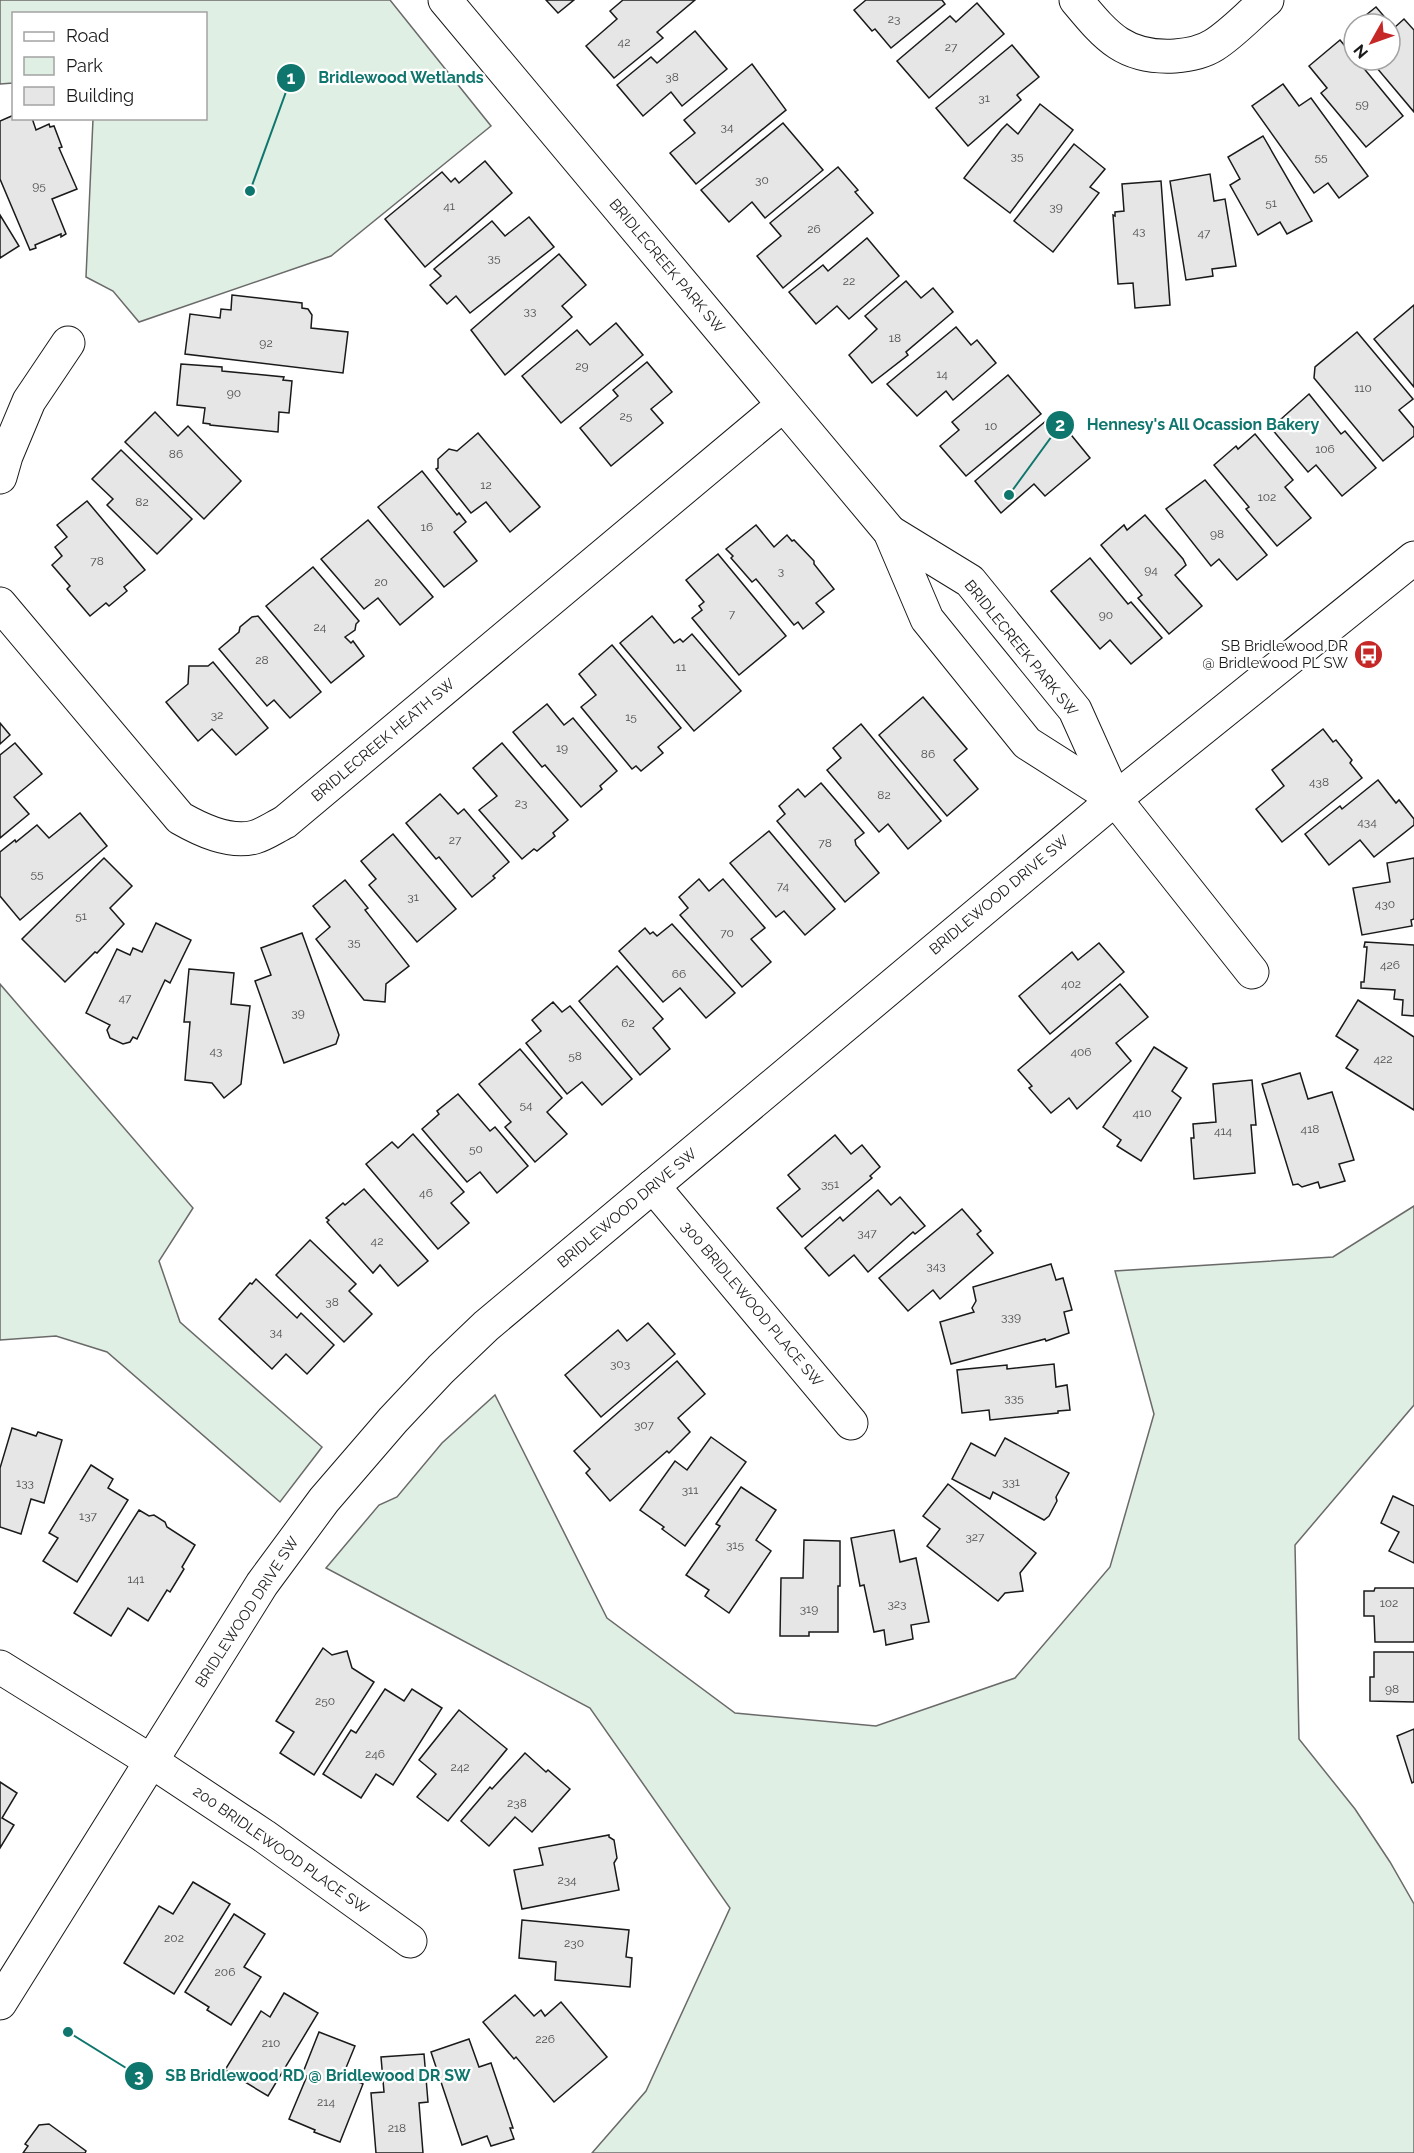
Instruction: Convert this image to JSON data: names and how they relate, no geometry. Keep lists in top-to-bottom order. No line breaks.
{"streets":{"street":["BRIDLECREEK PARK SW","BRIDLECREEK HEATH SW","BRIDLEWOOD DRIVE SW","300 BRIDLEWOOD PLACE SW","200 BRIDLEWOOD PLACE SW"]},"crossings":[["BRIDLECREEK PARK SW","BRIDLECREEK HEATH SW"],["BRIDLECREEK PARK SW","BRIDLEWOOD DRIVE SW"],["BRIDLEWOOD DRIVE SW","300 BRIDLEWOOD PLACE SW"],["BRIDLEWOOD DRIVE SW","200 BRIDLEWOOD PLACE SW"]],"places":{"other":["Bridlewood Wetlands","Hennesy's All Ocassion Bakery","SB Bridlewood RD @ Bridlewood DR SW"],"bus stop":["SB Bridlewood DR @ Bridlewood PL SW"]},"house_numbers":["23","42","27","38","31","59","34","35","55","30","95","51","41","39","26","43","47","35","22","33","18","92","29","14","110","90","25","10","106","86","12","102","82","16","98","78","94","3","20","7","90","24","28","11","32","15","19","86","438","82","23","434","27","78","55","74","31","430","51","70","35","426","66","402","47","39","62","43","406","58","422","54","410","418","414","50","351","46","347","42","343","38","339","34","303","335","307","331","133","311","137","327","315","141","102","323","319","98","250","246","242","238","234","202","230","206","226","210","214","218"],"legend":["Road","Park","Building"],"north":"bottom left"}
